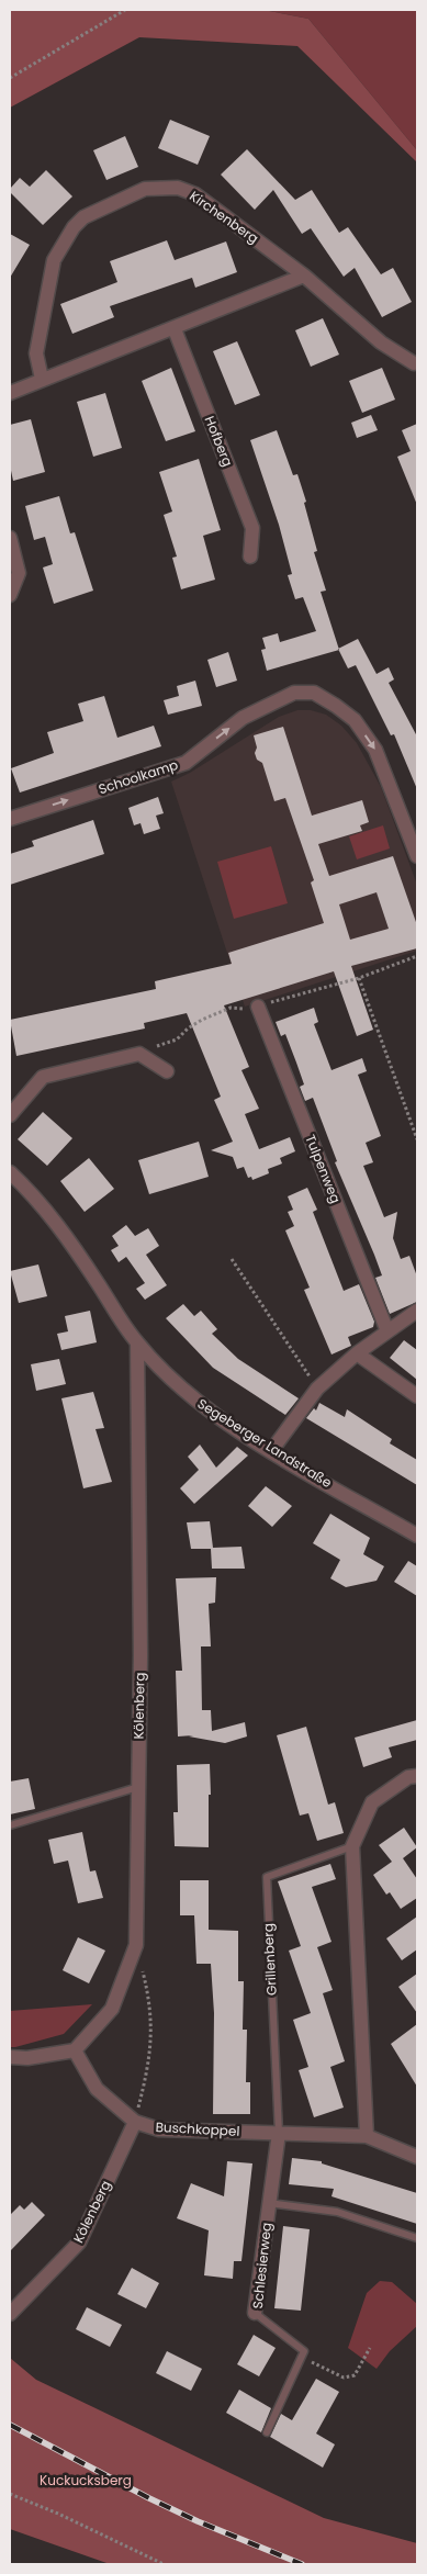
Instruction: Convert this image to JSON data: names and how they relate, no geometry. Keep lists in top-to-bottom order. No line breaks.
{"streets":{"street":["Kirchenberg","Hofberg","Schoolkamp","Tulpenweg","Segeberger Landstraße","Kölenberg","Buschkoppel","Schlesierweg"],"lane":["Grillenberg"]},"crossings":[["Segeberger Landstraße","Kölenberg"],["Kölenberg","Buschkoppel"],["Grillenberg","Buschkoppel"],["Grillenberg","Schlesierweg"],["Buschkoppel","Schlesierweg"]],"parks":["Kuckucksberg"]}
